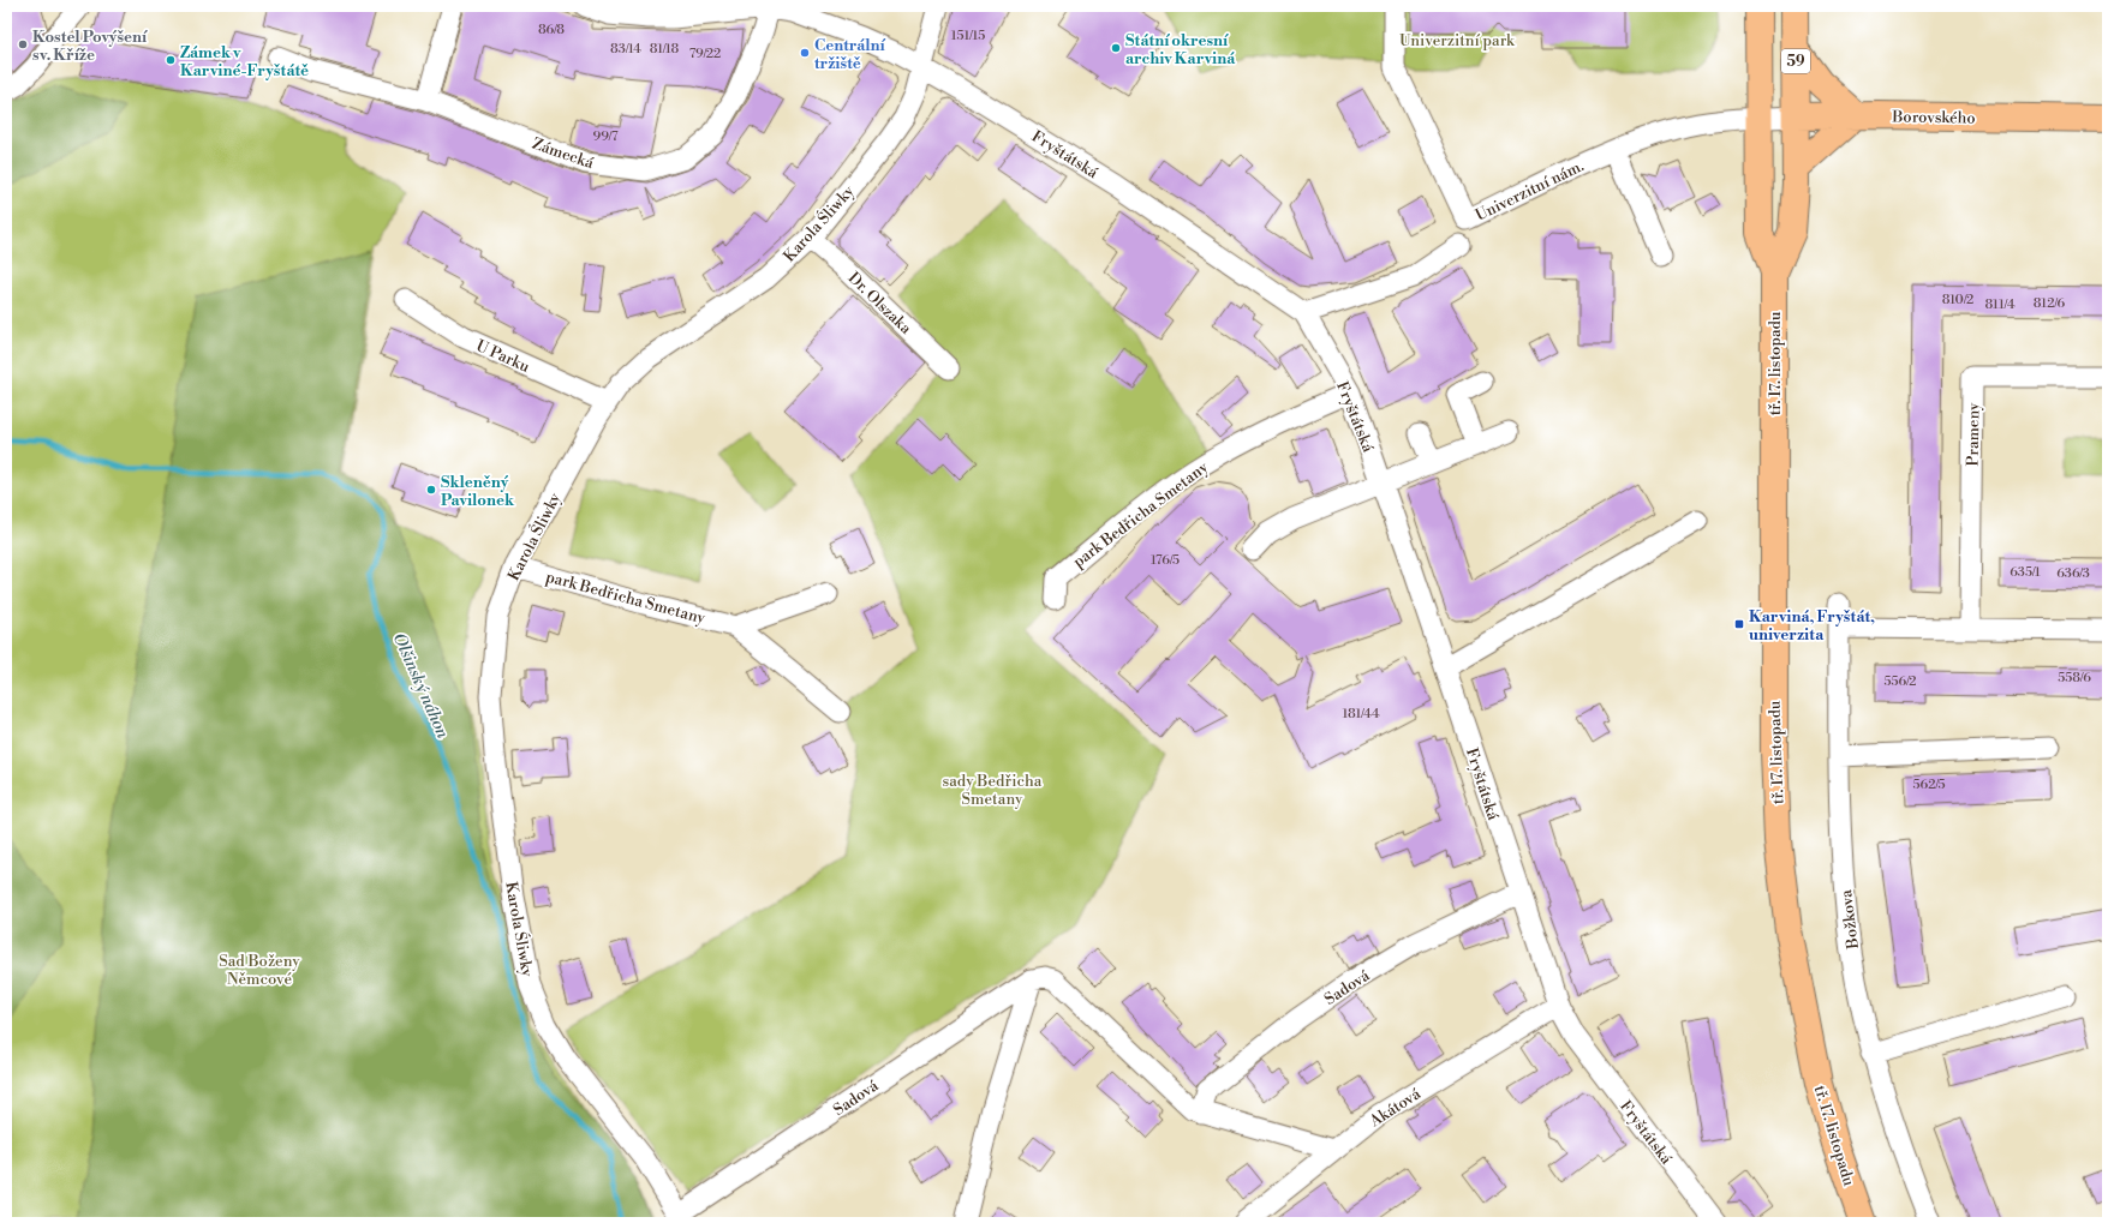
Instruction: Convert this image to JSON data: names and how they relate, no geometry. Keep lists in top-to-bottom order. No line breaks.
{"streets":{"main road":["59","Borovského","tř. 17. listopadu"],"street":["Zámecká","Fryštátská","Univerzitní nám.","Karola Śliwky","Dr. Olszaka","U Parku","Prameny","park Bedřicha Smetany","Božkova","Sadová","Akátová"]},"crossings":[["Borovského","Univerzitní nám."],["Borovského","tř. 17. listopadu"],["Zámecká","Fryštátská"],["Fryštátská","Karola Śliwky"],["Fryštátská","park Bedřicha Smetany"],["Fryštátská","Sadová"],["Fryštátská","Akátová"],["Univerzitní nám.","tř. 17. listopadu"],["Karola Śliwky","Dr. Olszaka"],["Karola Śliwky","U Parku"],["Karola Śliwky","park Bedřicha Smetany"],["Karola Śliwky","Sadová"]],"water":["Olšinský náhon"],"parks":["Univerzitní park","sady Bedřicha Smetany","Sad Boženy Němcové"],"places":{"other":["Kostel Povýšení sv. Kříže","Státní okresní archiv Karviná","Centrální tržiště","Zámek v Karviné-Fryštátě","Skleněný Pavilonek"],"transit":["Karviná, Fryštát, univerzita"]},"house_numbers":["86/8","151/15","83/14","81/18","79/22","99/7","810/2","812/6","811/4","176/5","635/1","636/3","558/6","556/2","181/44","562/5"]}
